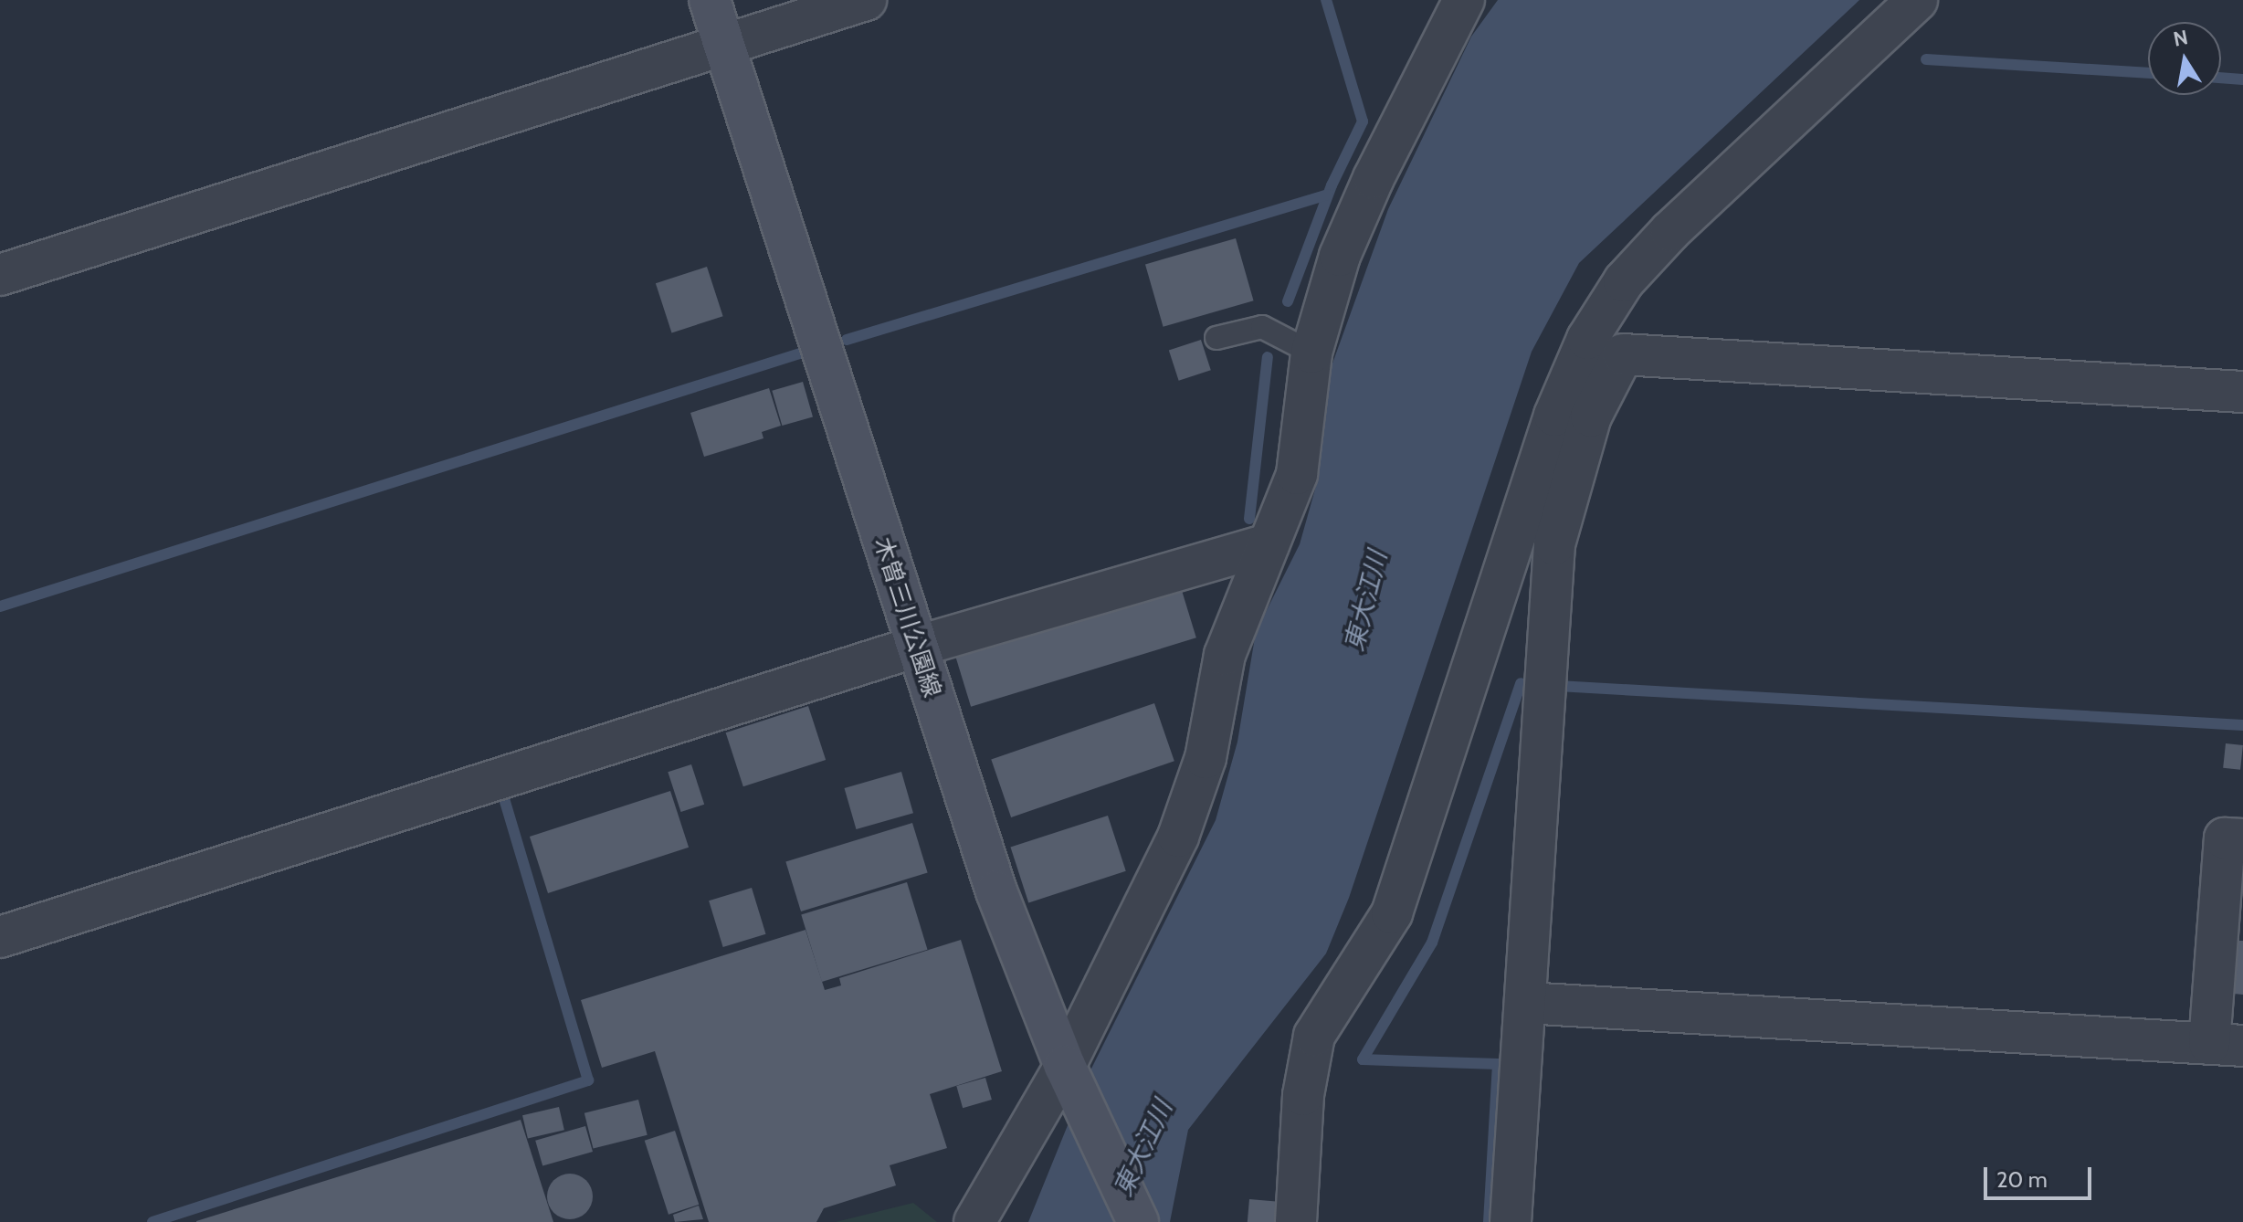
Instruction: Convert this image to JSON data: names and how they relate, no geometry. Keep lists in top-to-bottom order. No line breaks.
{"streets":{"main road":["木曽三川公園線"]},"water":["東大江川"],"scale_bar":"20 m","north":"top"}
